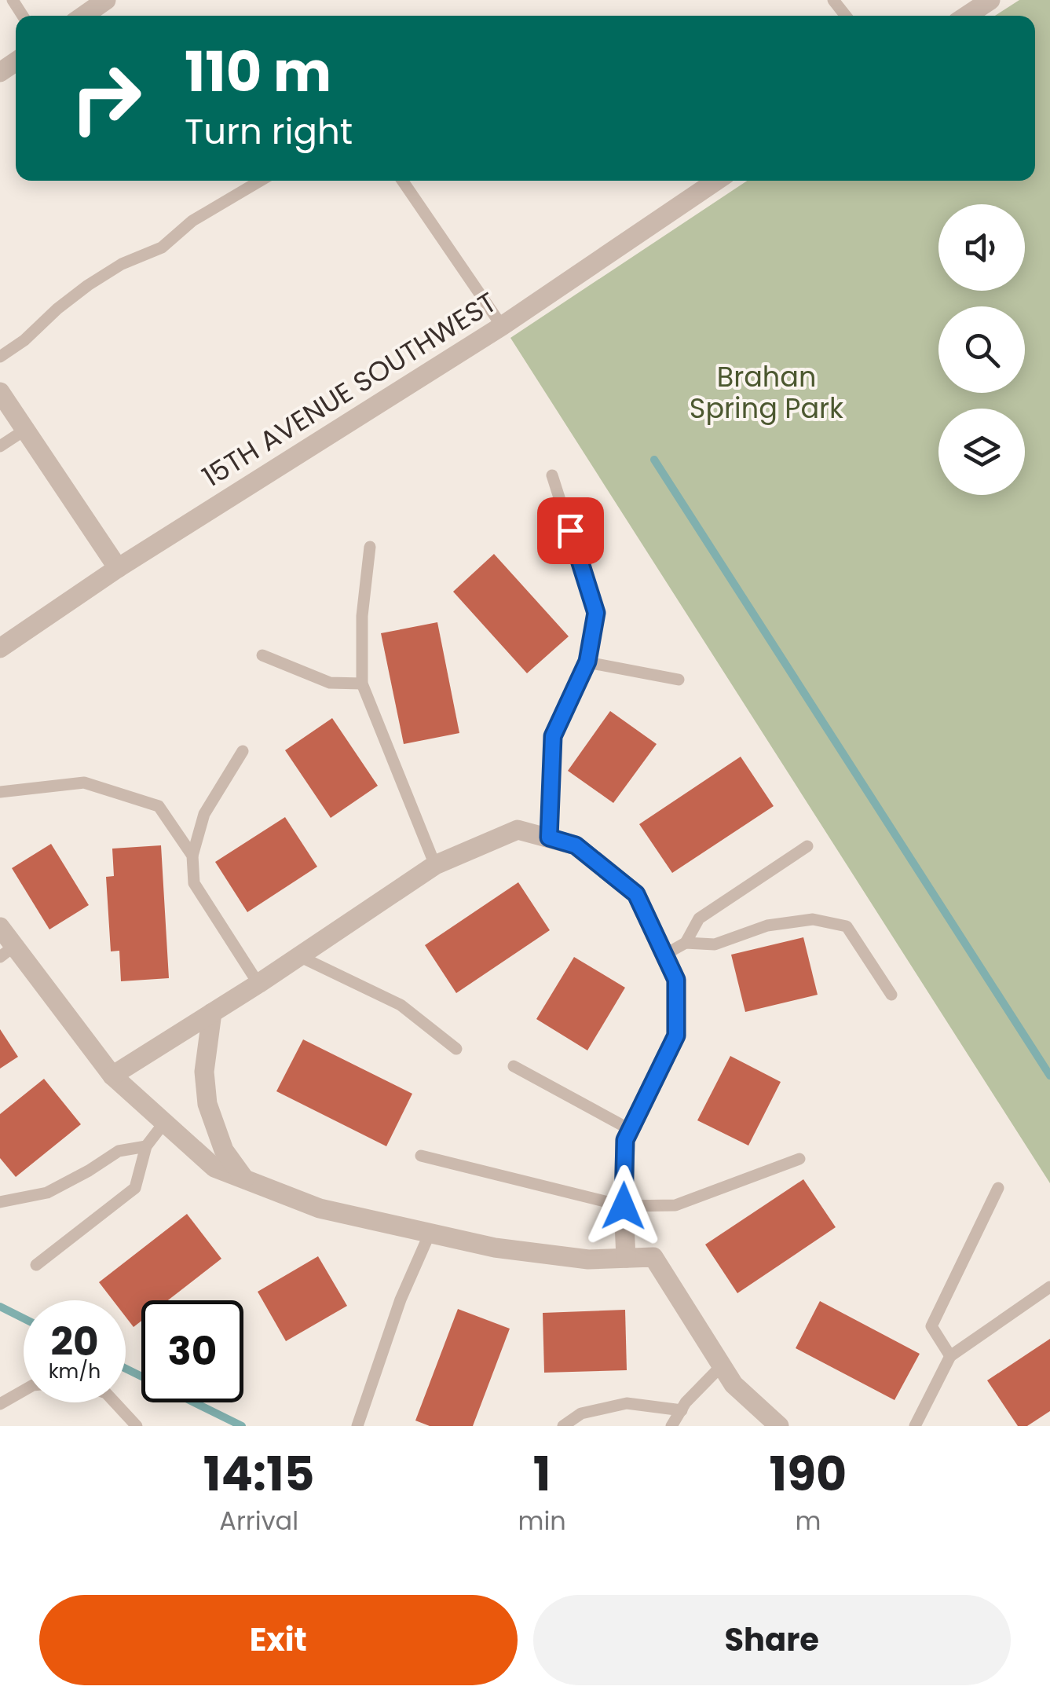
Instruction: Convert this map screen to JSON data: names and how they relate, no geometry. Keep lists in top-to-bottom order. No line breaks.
{"streets":{"street":["15TH AVENUE SOUTHWEST"]},"parks":["Brahan Spring Park"],"page":{"turn":["110 m","Turn right"],"speed":"20 km/h","limit":"30","eta":["14:15","Arrival","1","min","190","m"],"buttons":["Exit","Share"]}}
